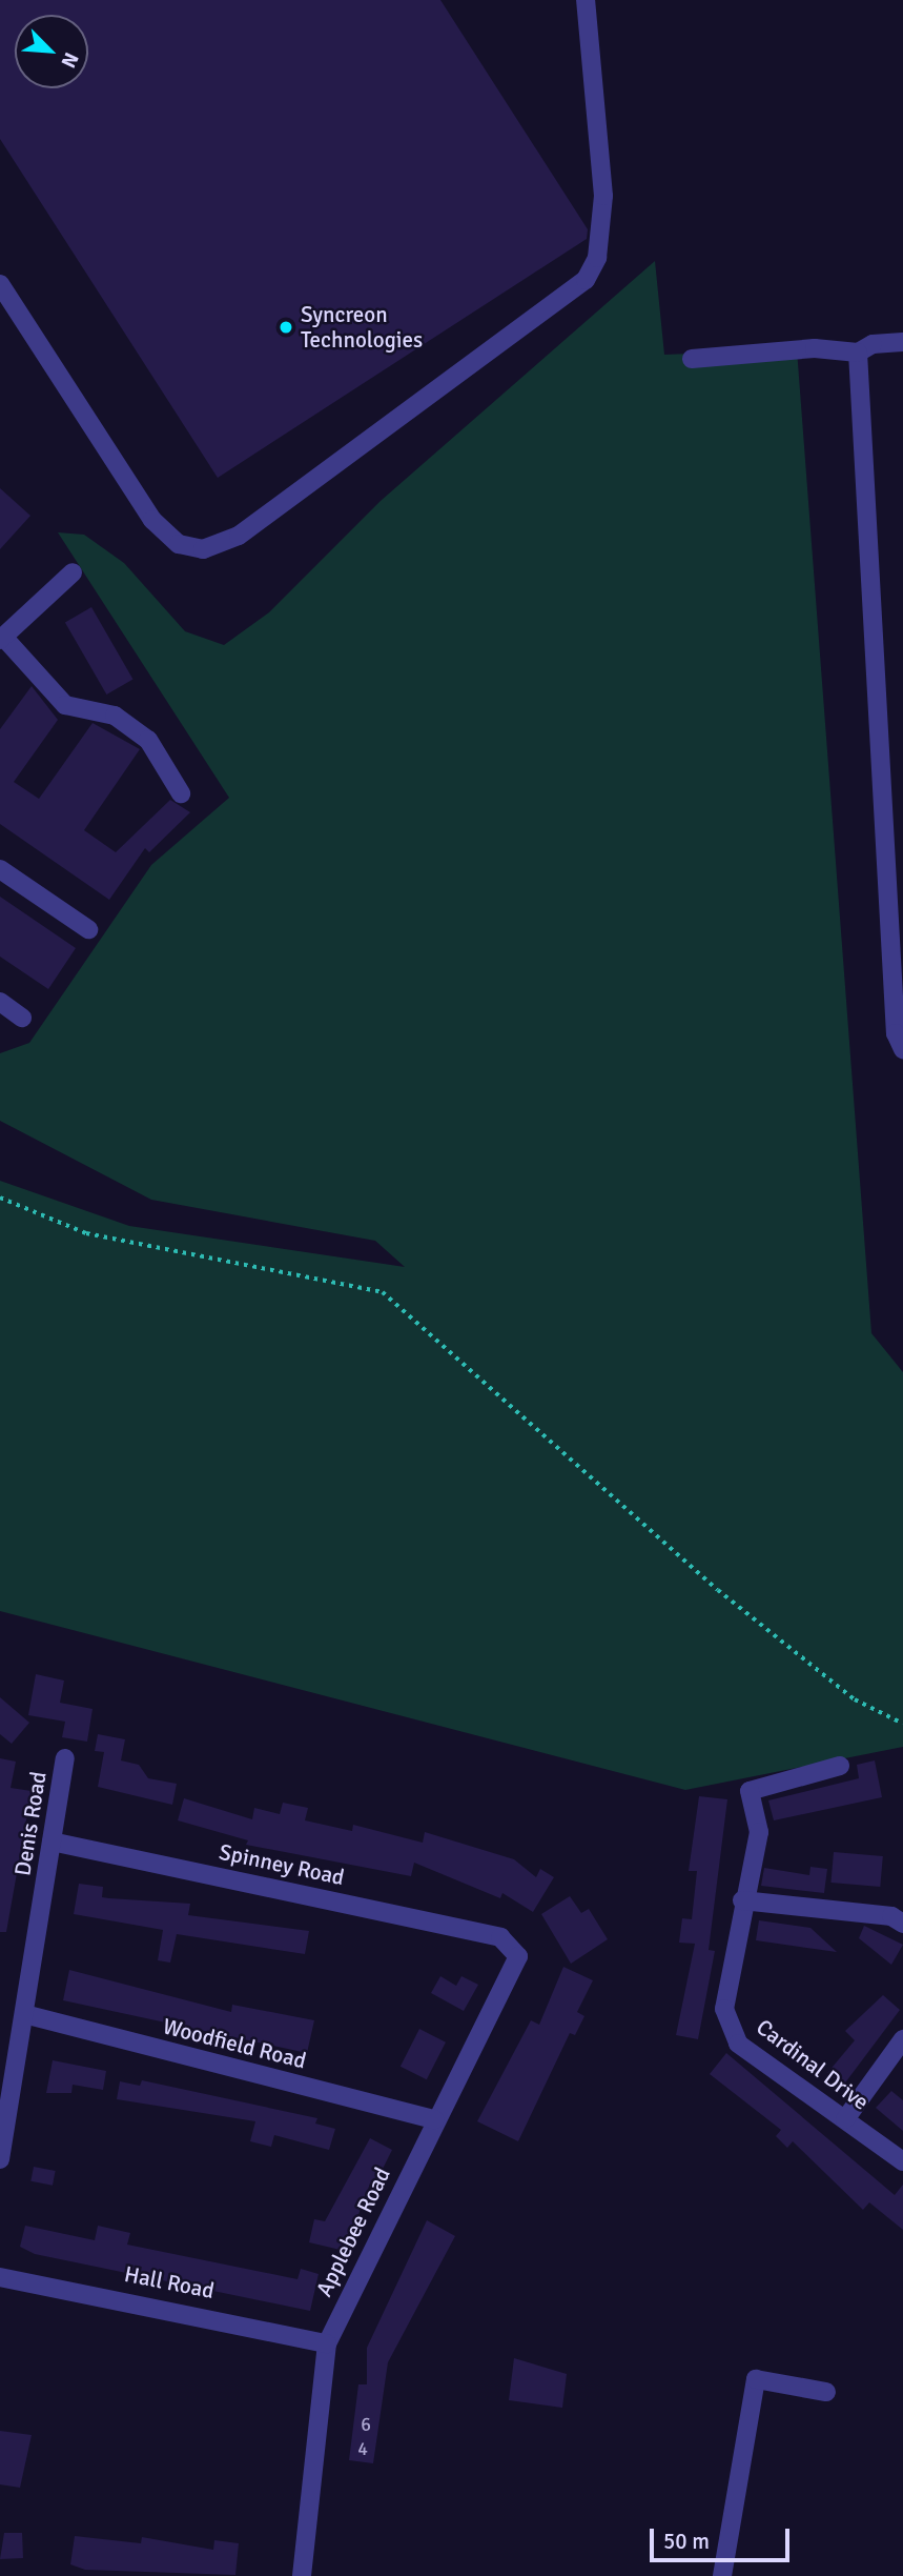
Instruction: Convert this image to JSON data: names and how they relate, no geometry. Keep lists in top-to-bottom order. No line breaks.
{"streets":{"street":["Denis Road","Spinney Road","Woodfield Road","Cardinal Drive","Applebee Road","Hall Road"]},"crossings":[["Denis Road","Spinney Road"],["Denis Road","Woodfield Road"],["Spinney Road","Applebee Road"],["Woodfield Road","Applebee Road"],["Applebee Road","Hall Road"]],"places":["Syncreon Technologies"],"house_numbers":["6","4"],"scale_bar":"50 m","north":"bottom right"}
